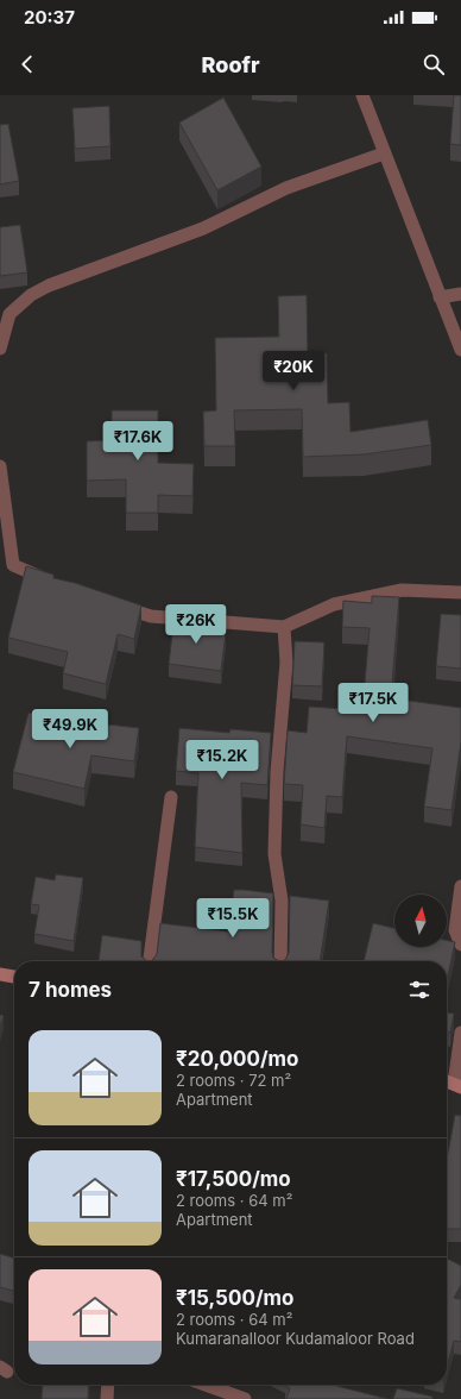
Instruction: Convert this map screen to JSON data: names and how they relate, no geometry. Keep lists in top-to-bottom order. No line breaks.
{"north":"top","page":{"status":"20:37","header":"Roofr","price":["₹20K","₹17.6K","₹26K","₹17.5K","₹49.9K","₹15.2K","₹15.5K"],"heading":"7 homes","list":[{"name":"₹20,000/mo","note":"2 rooms · 72 m² · Apartment"},{"name":"₹17,500/mo","note":"2 rooms · 64 m² · Apartment"},{"name":"₹15,500/mo","note":"2 rooms · 64 m² · Kumaranalloor Kudamaloor Road"}]}}
